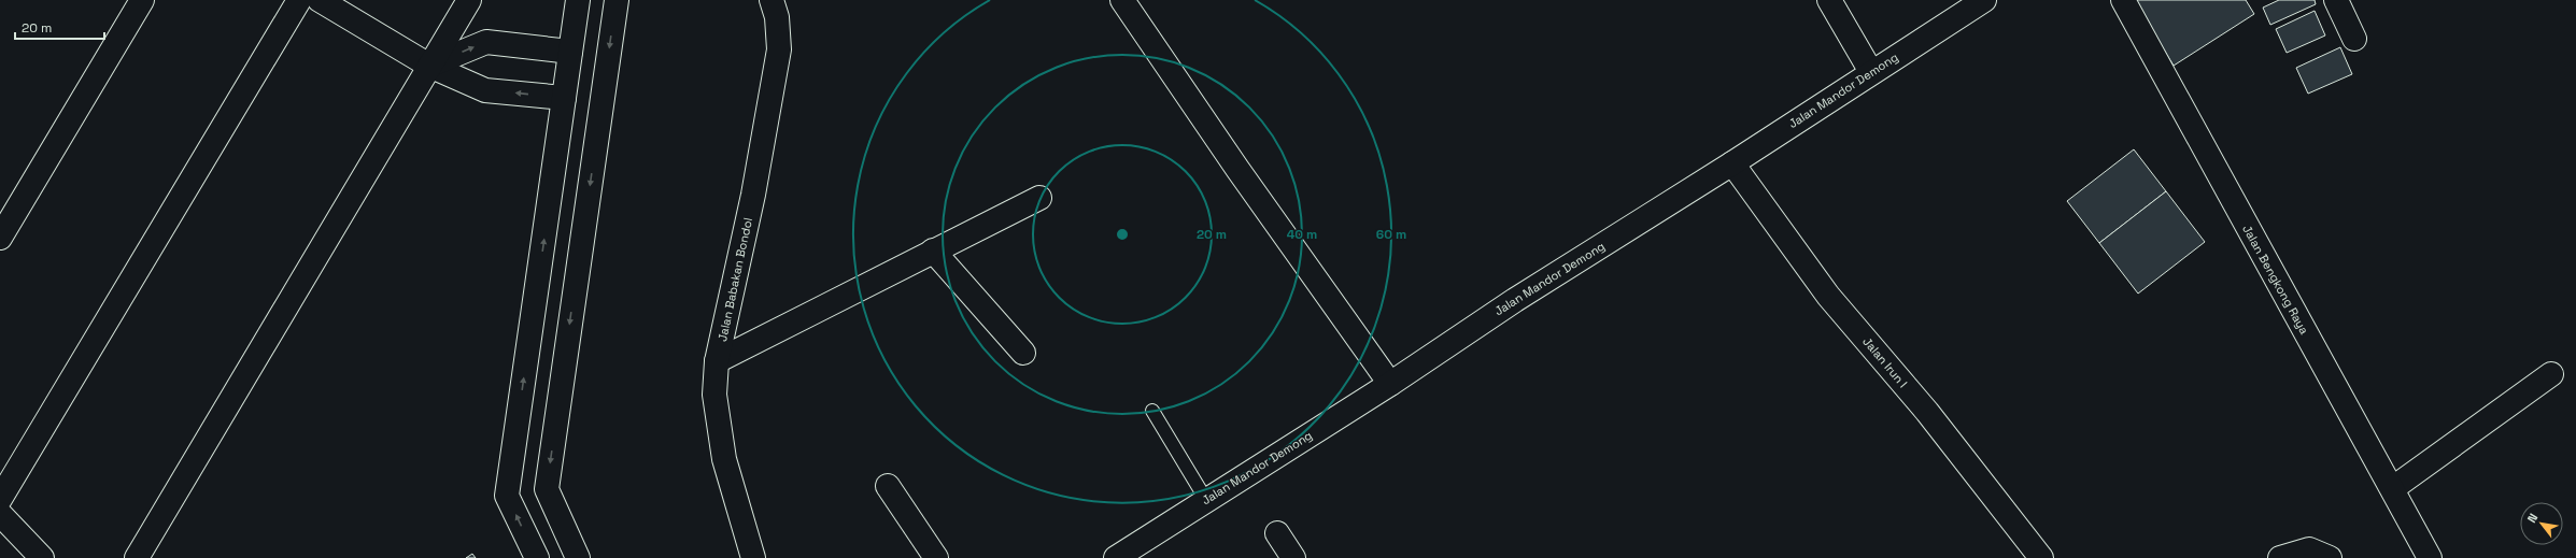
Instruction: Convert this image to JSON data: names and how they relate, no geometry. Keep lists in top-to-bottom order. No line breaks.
{"streets":{"street":["Jalan Mandor Demong","Jalan Babakan Bondol","Jalan Bengkong Raya","Jalan Irun I"]},"crossings":[["Jalan Mandor Demong","Jalan Irun I"]],"scale_bar":"20 m","north":"top left","rings":["20 m","40 m","60 m"]}
